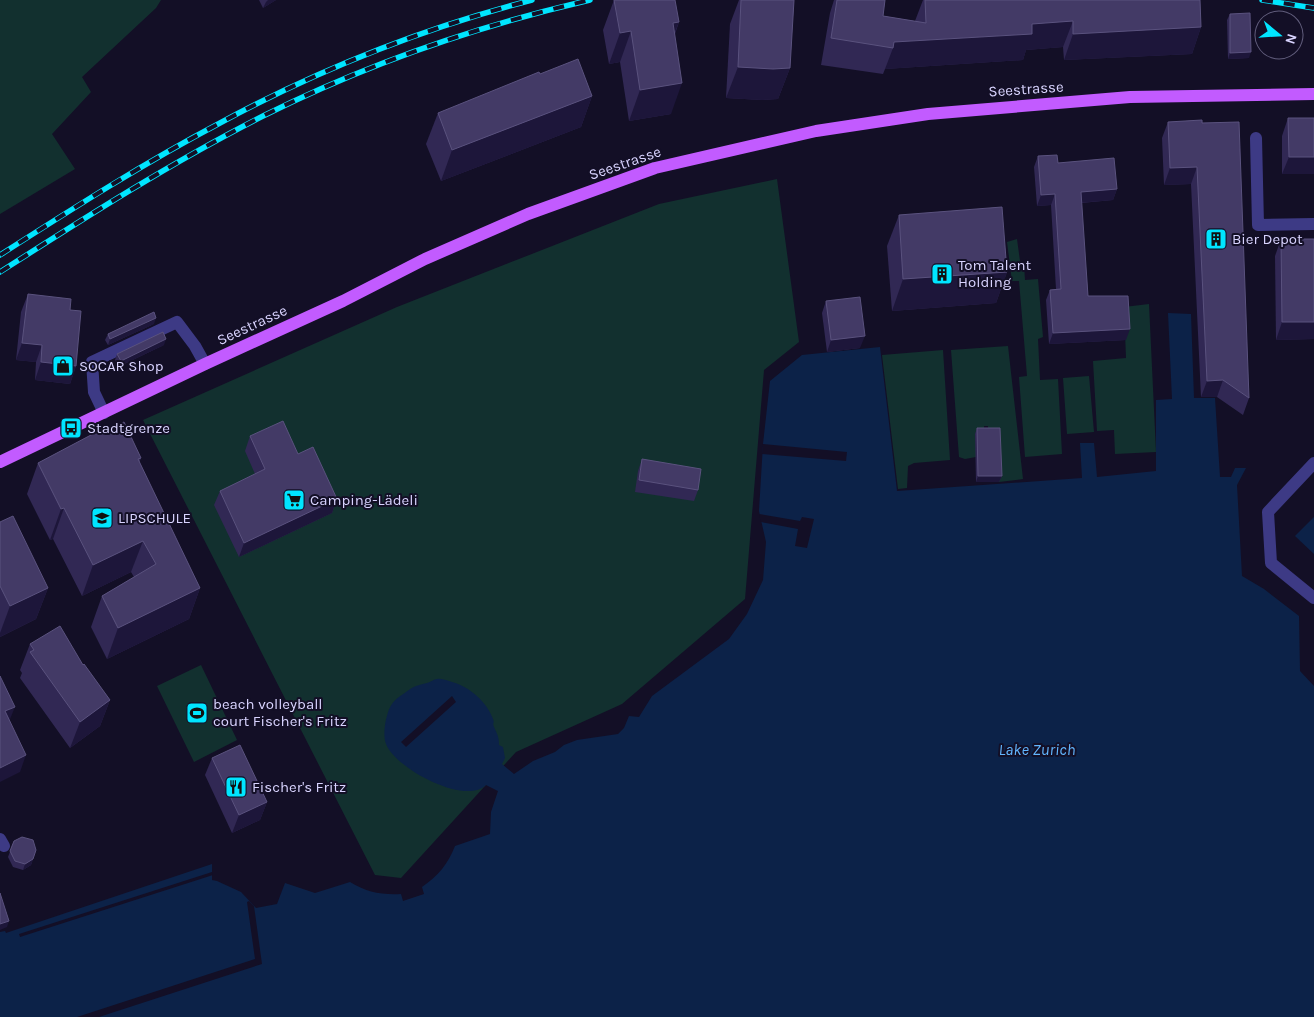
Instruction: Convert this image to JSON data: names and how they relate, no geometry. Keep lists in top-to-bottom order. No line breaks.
{"streets":{"main road":["Seestrasse"]},"water":["Lake Zurich"],"places":{"building":["Bier Depot","Tom Talent Holding"],"shop":["SOCAR Shop"],"bus stop":["Stadtgrenze"],"supermarket":["Camping-Lädeli"],"school or university":["LIPSCHULE"],"sports":["beach volleyball court Fischer's Fritz"],"restaurant":["Fischer's Fritz"]},"north":"right"}
